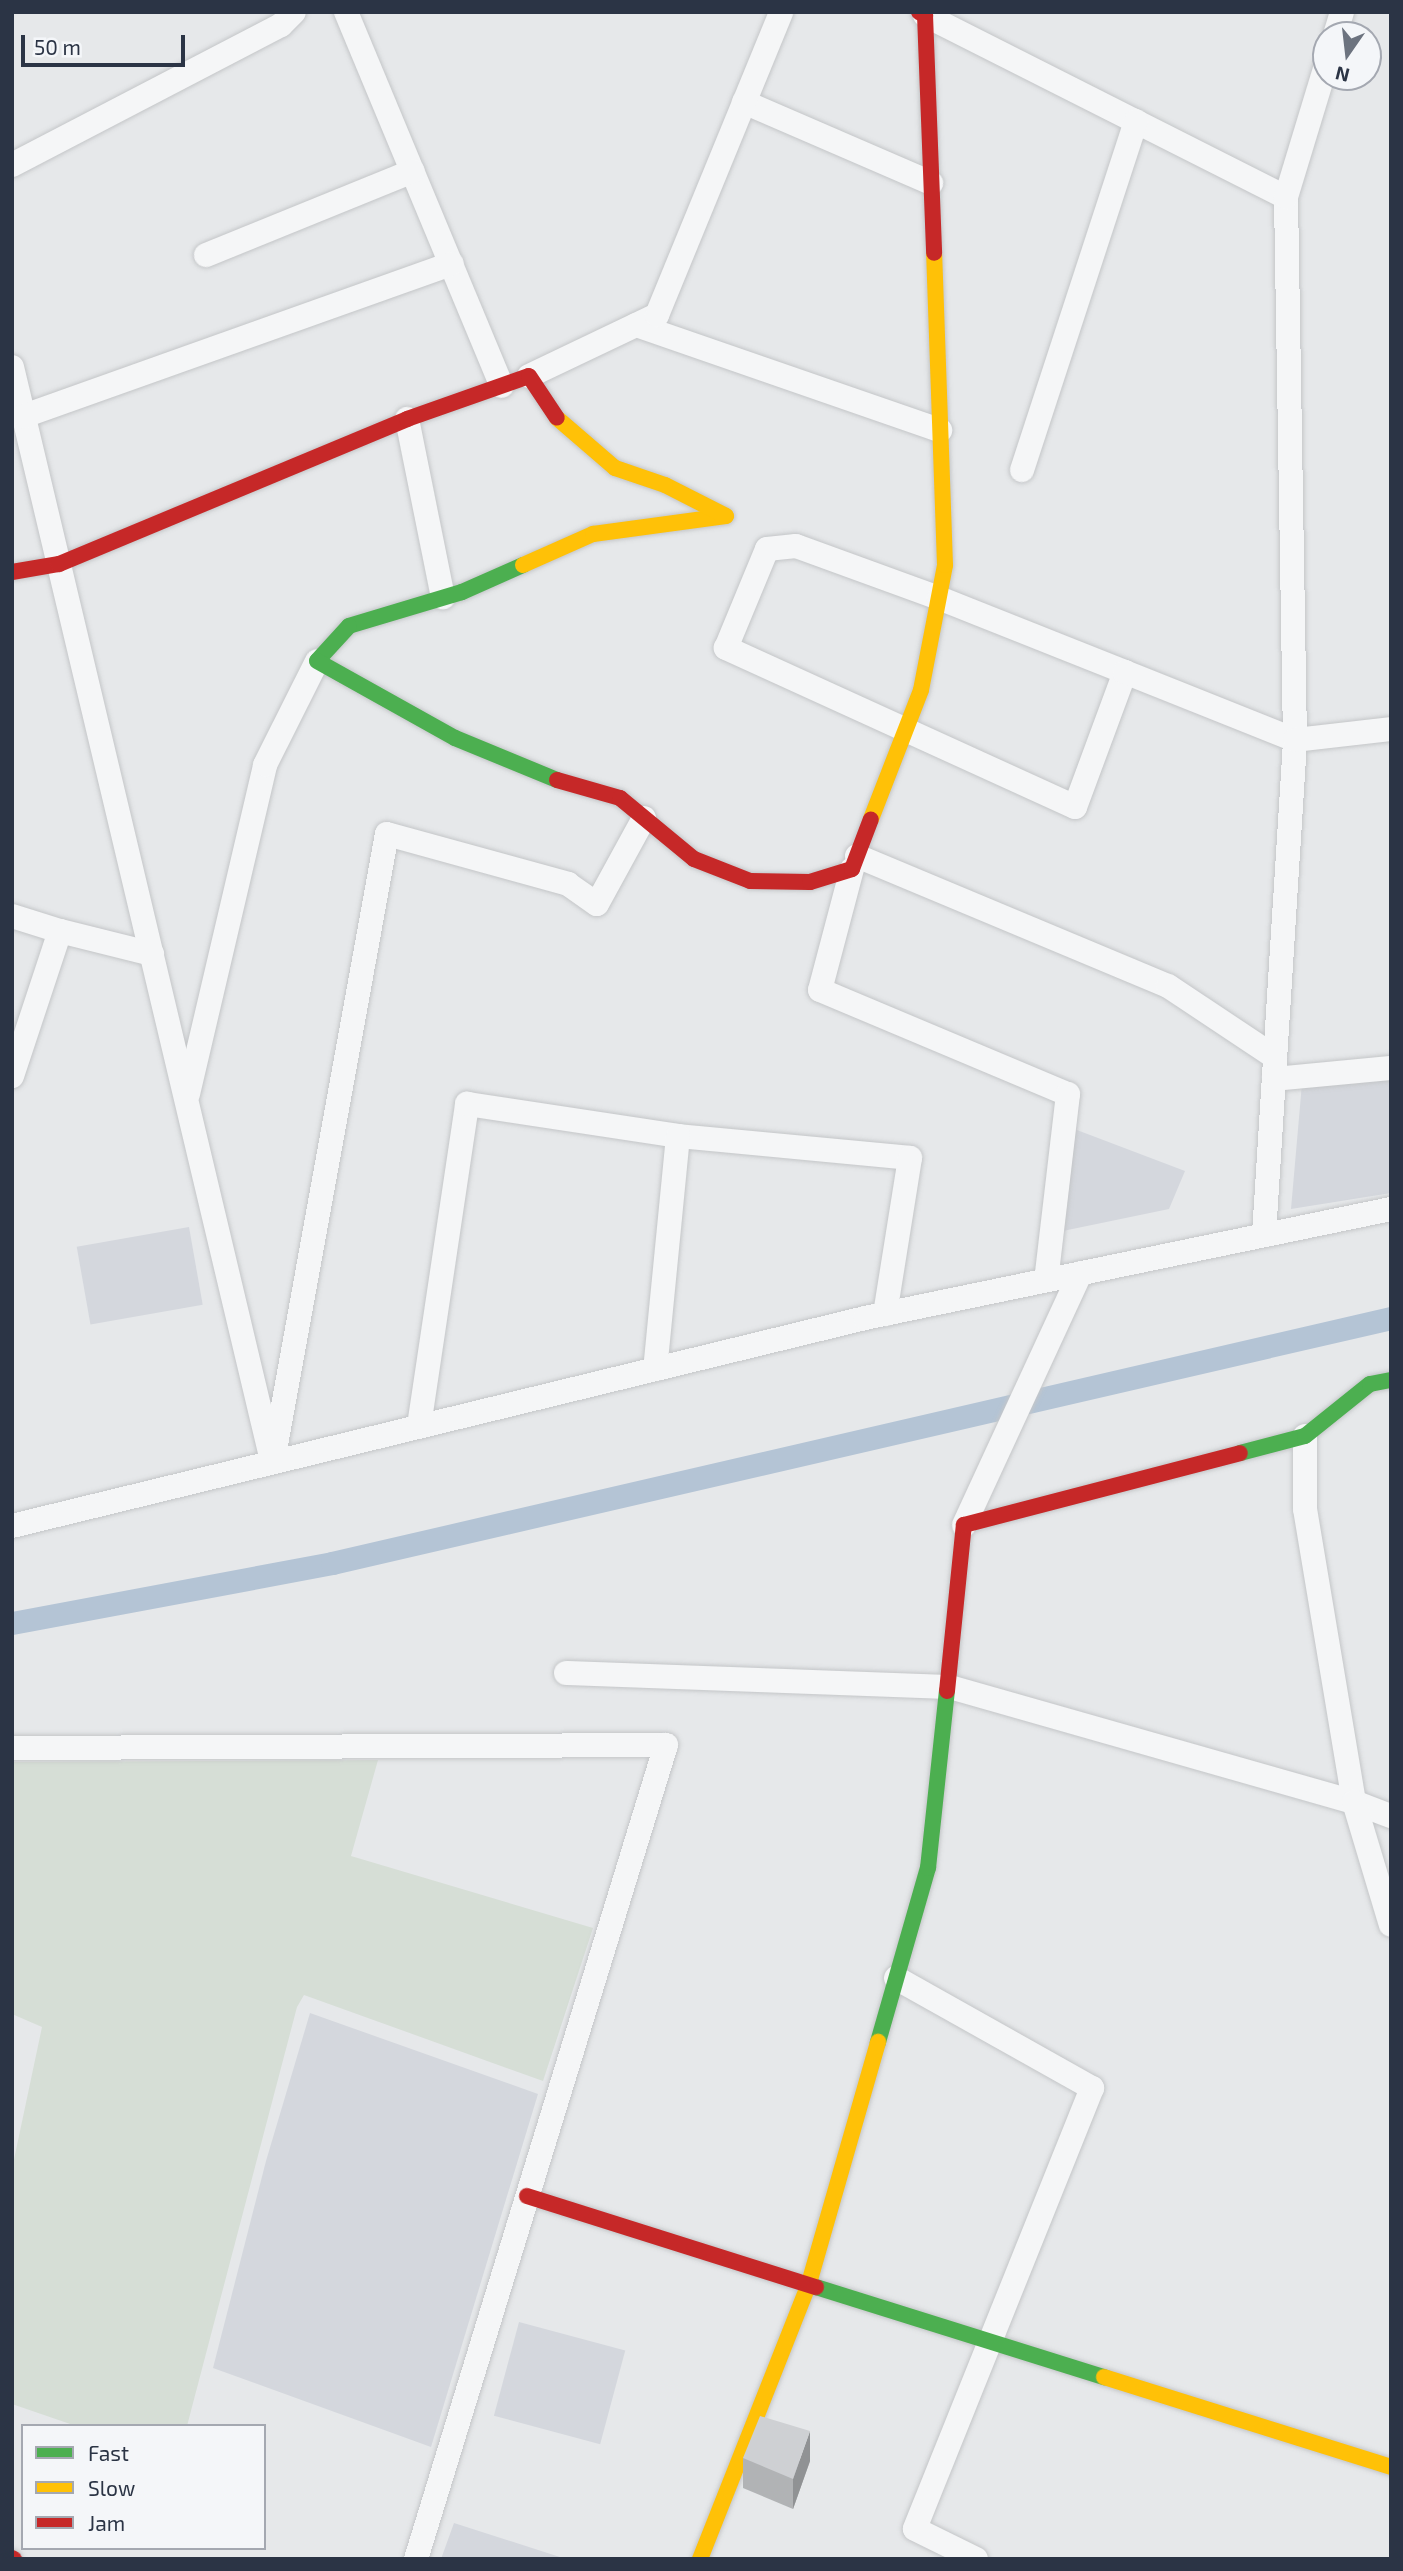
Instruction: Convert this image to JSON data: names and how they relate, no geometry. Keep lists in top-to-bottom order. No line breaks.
{"legend":["Fast","Slow","Jam"],"scale_bar":"50 m","north":"bottom"}
